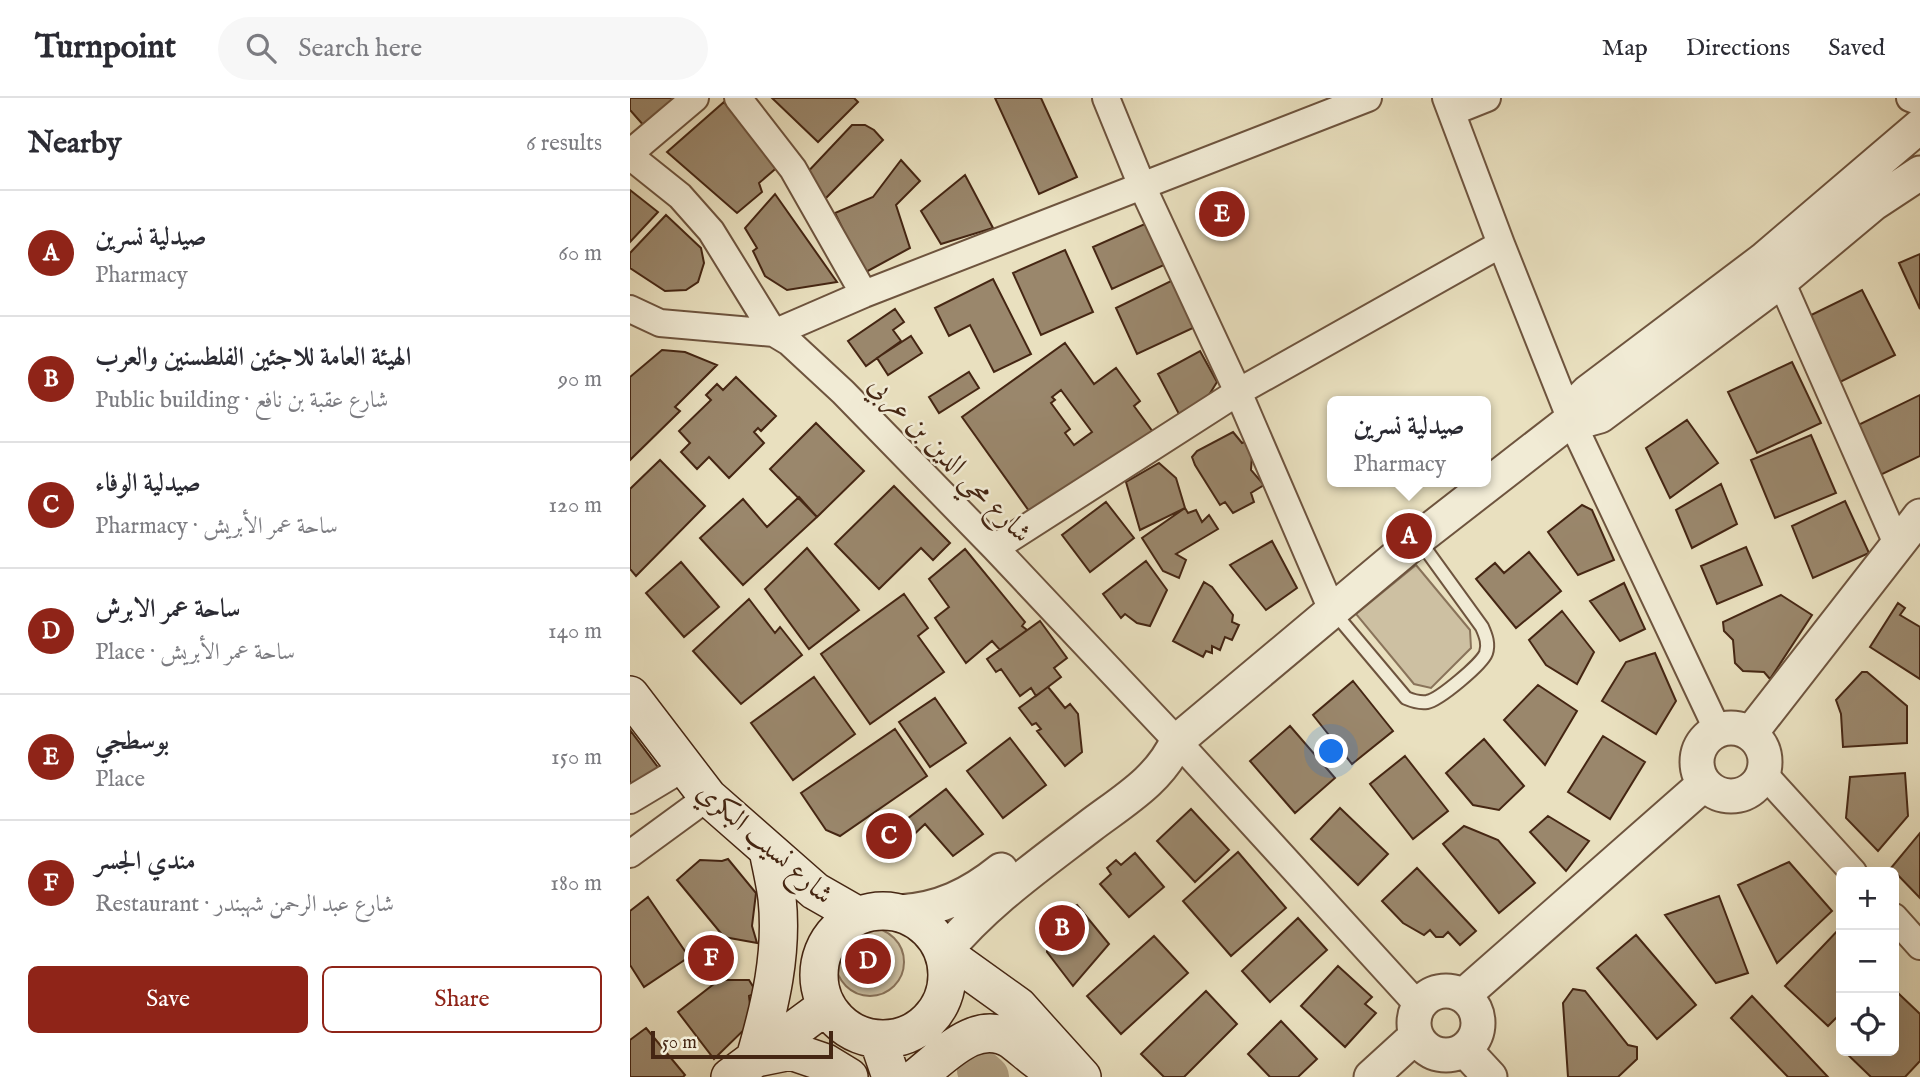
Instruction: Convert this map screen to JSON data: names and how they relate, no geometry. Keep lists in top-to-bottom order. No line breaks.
{"streets":{"main road":["شارع نسيب البكري"],"street":["شارع محي الدين بن عربي"]},"scale_bar":"50 m","page":{"header":"Turnpoint","search":"Search here","nav":["Map","Directions","Saved"],"heading":["Nearby","6 results"],"pins":["E","A","C","B","F","D"],"list":[{"mark":"A","name":"صيدلية نسرين","note":"Pharmacy","value":"60 m"},{"mark":"B","name":"الهيئة العامة للاجئين الفلطسنين والعرب","note":"Public building · شارع عقبة بن نافع","value":"90 m"},{"mark":"C","name":"صيدلية الوفاء","note":"Pharmacy · ساحة عمر الأبريش","value":"120 m"},{"mark":"D","name":"ساحة عمر الابرش","note":"Place · ساحة عمر الأبريش","value":"140 m"},{"mark":"E","name":"بوسطجي","note":"Place","value":"150 m"},{"mark":"F","name":"مندي الجسر","note":"Restaurant · شارع عبد الرحمن شهبندر","value":"180 m"}],"popup":["صيدلية نسرين","Pharmacy"],"map_buttons":["+","−"],"buttons":["Save","Share"],"scale":"50 m"}}
